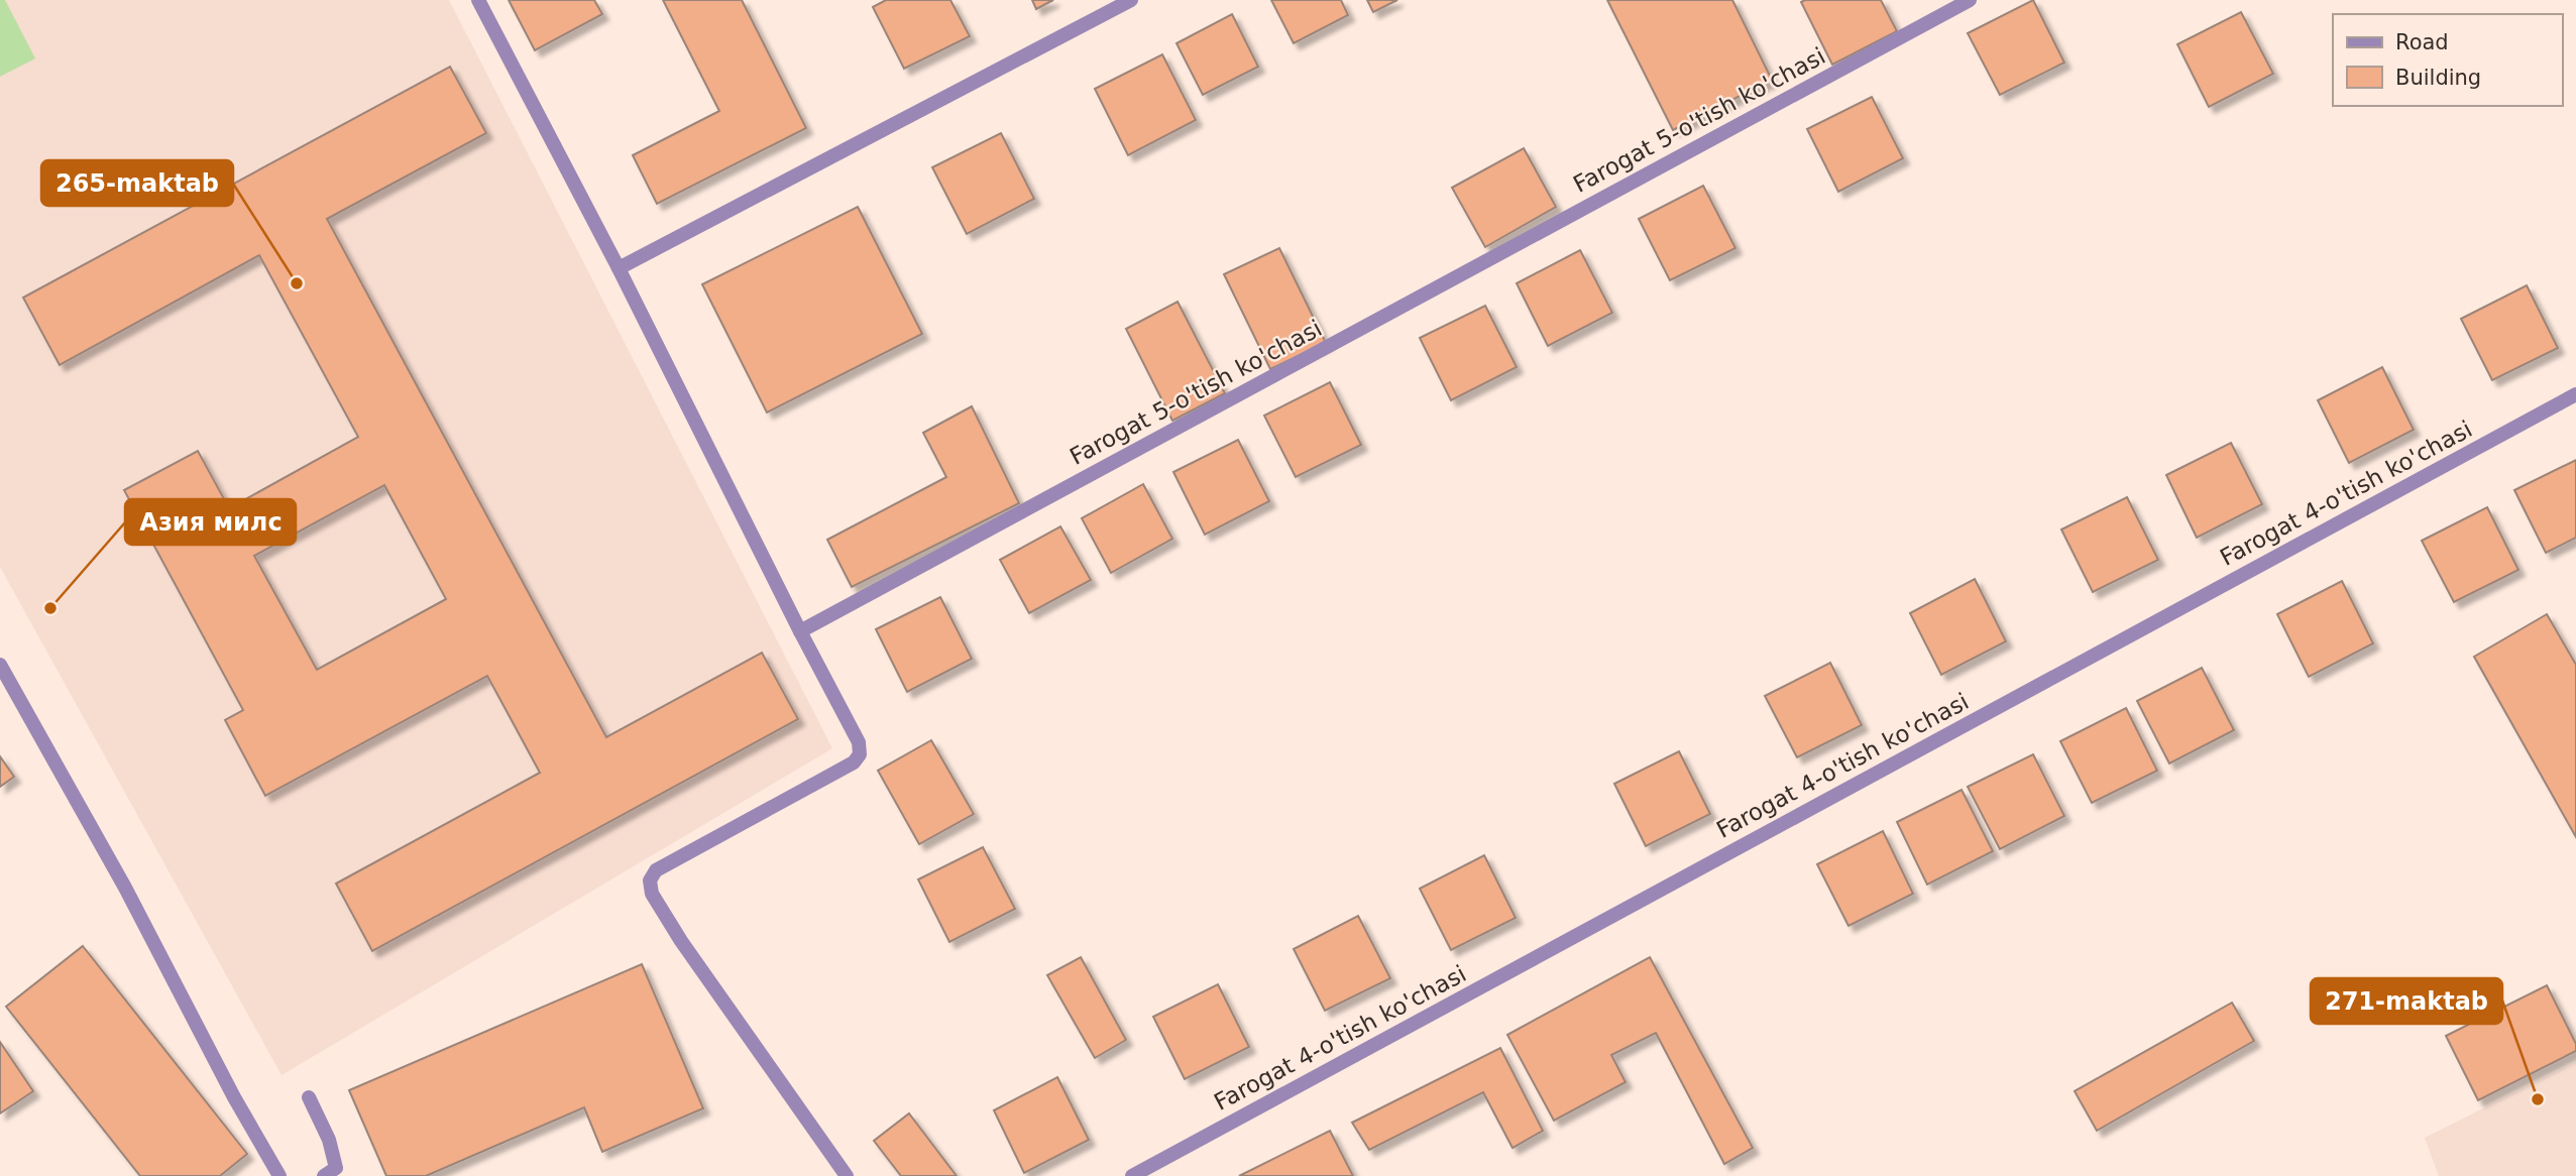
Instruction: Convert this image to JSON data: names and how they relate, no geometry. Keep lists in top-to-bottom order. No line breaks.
{"streets":{"street":["Farogat 5-o'tish ko'chasi","Farogat 4-o'tish ko'chasi"]},"places":["265-maktab","Азия милс","271-maktab"],"legend":["Road","Building"]}
